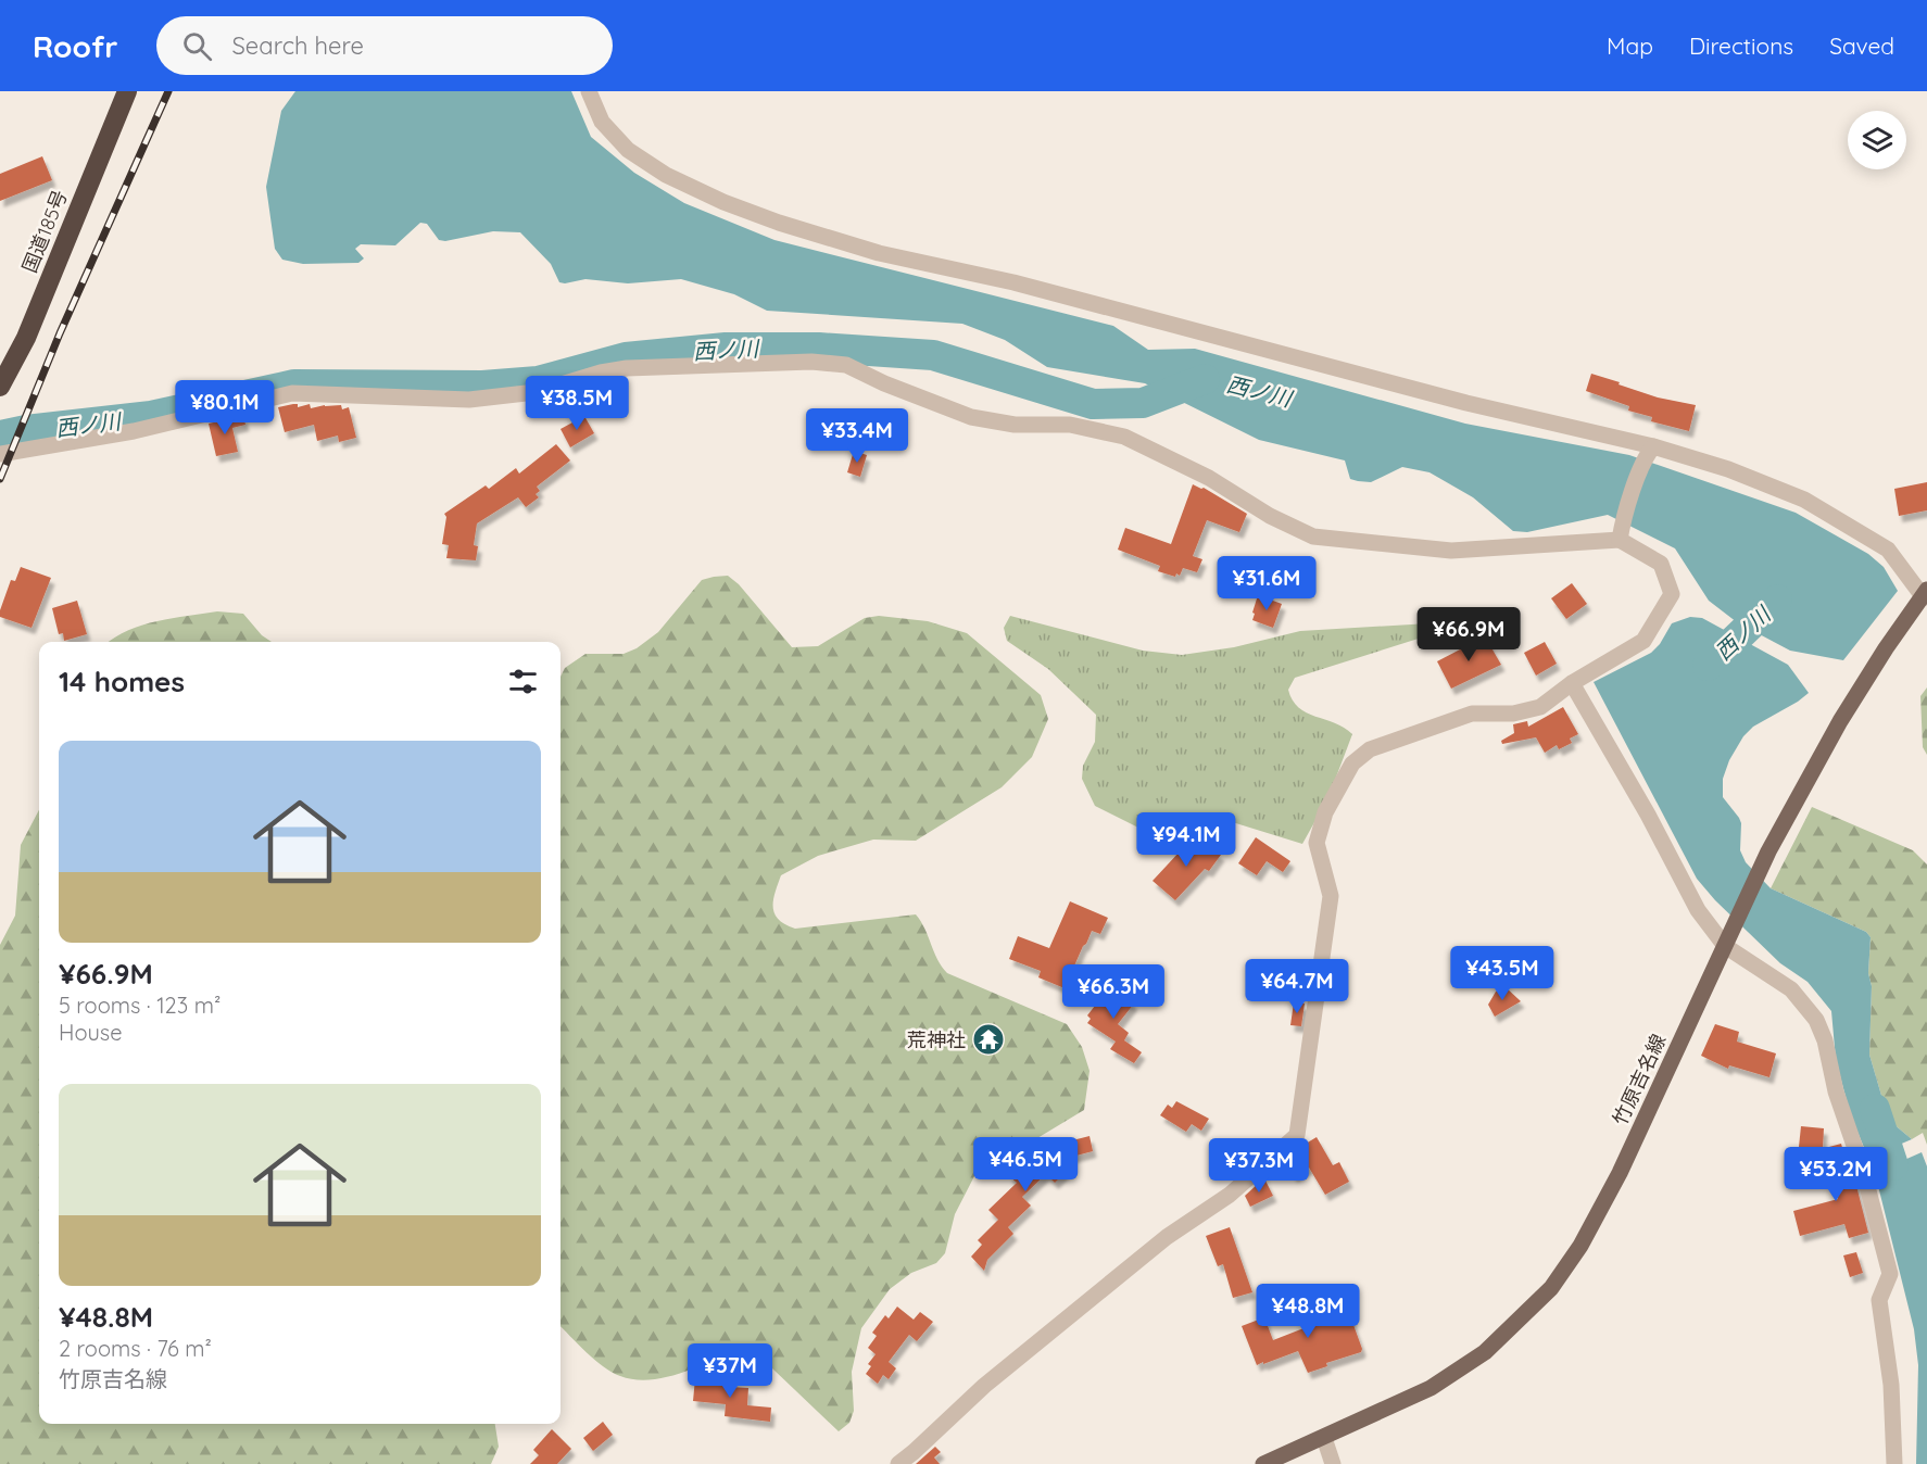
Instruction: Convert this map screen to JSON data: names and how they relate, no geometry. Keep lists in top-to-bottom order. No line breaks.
{"streets":{"highway":["国道185号"],"main road":["竹原吉名線"]},"water":["西ノ川"],"places":{"temple":["荒神社"]},"page":{"header":"Roofr","search":"Search here","nav":["Map","Directions","Saved"],"price":["¥38.5M","¥80.1M","¥33.4M","¥31.6M","¥66.9M","¥94.1M","¥43.5M","¥64.7M","¥66.3M","¥46.5M","¥37.3M","¥53.2M","¥48.8M","¥37M"],"heading":"14 homes","list":[{"name":"¥66.9M","note":"5 rooms · 123 m² · House"},{"name":"¥48.8M","note":"2 rooms · 76 m² · 竹原吉名線"}]}}
